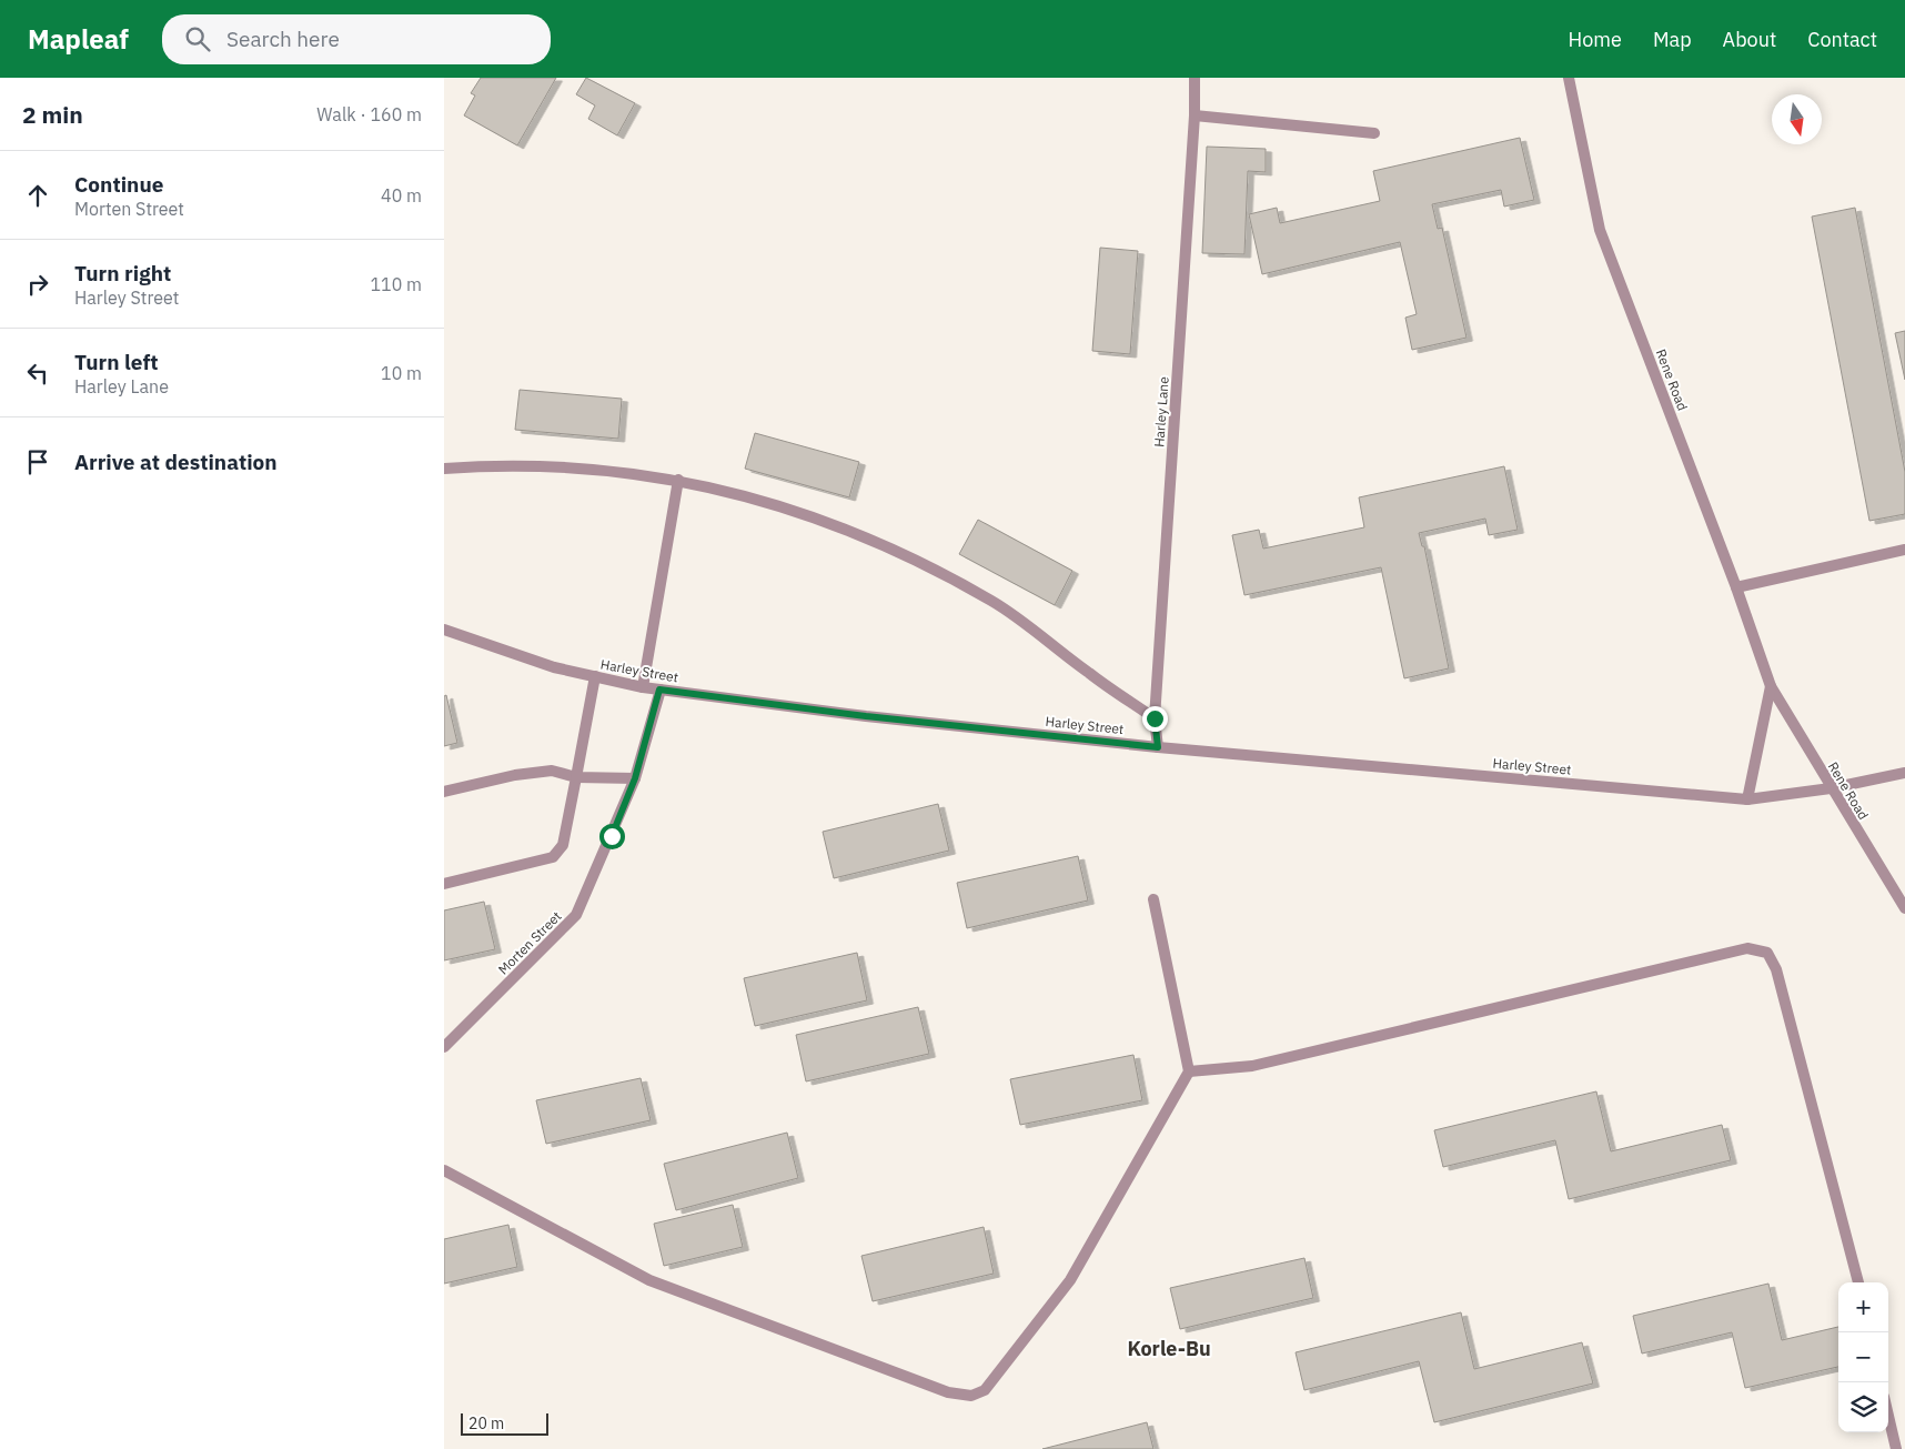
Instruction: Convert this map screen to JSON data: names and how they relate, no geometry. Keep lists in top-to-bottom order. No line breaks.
{"streets":{"street":["Rene Road","Harley Lane","Harley Street","Morten Street"]},"crossings":[["Rene Road","Harley Street"],["Harley Lane","Harley Street"],["Harley Street","Morten Street"]],"districts":["Korle-Bu"],"scale_bar":"20 m","north":"bottom","page":{"header":"Mapleaf","search":"Search here","nav":["Home","Map","About","Contact"],"heading":["2 min","Walk · 160 m"],"list":[["Continue","Morten Street","40 m"],["Turn right","Harley Street","110 m"],["Turn left","Harley Lane","10 m"],"Arrive at destination"],"map_buttons":["+","−"],"scale":"20 m"}}
